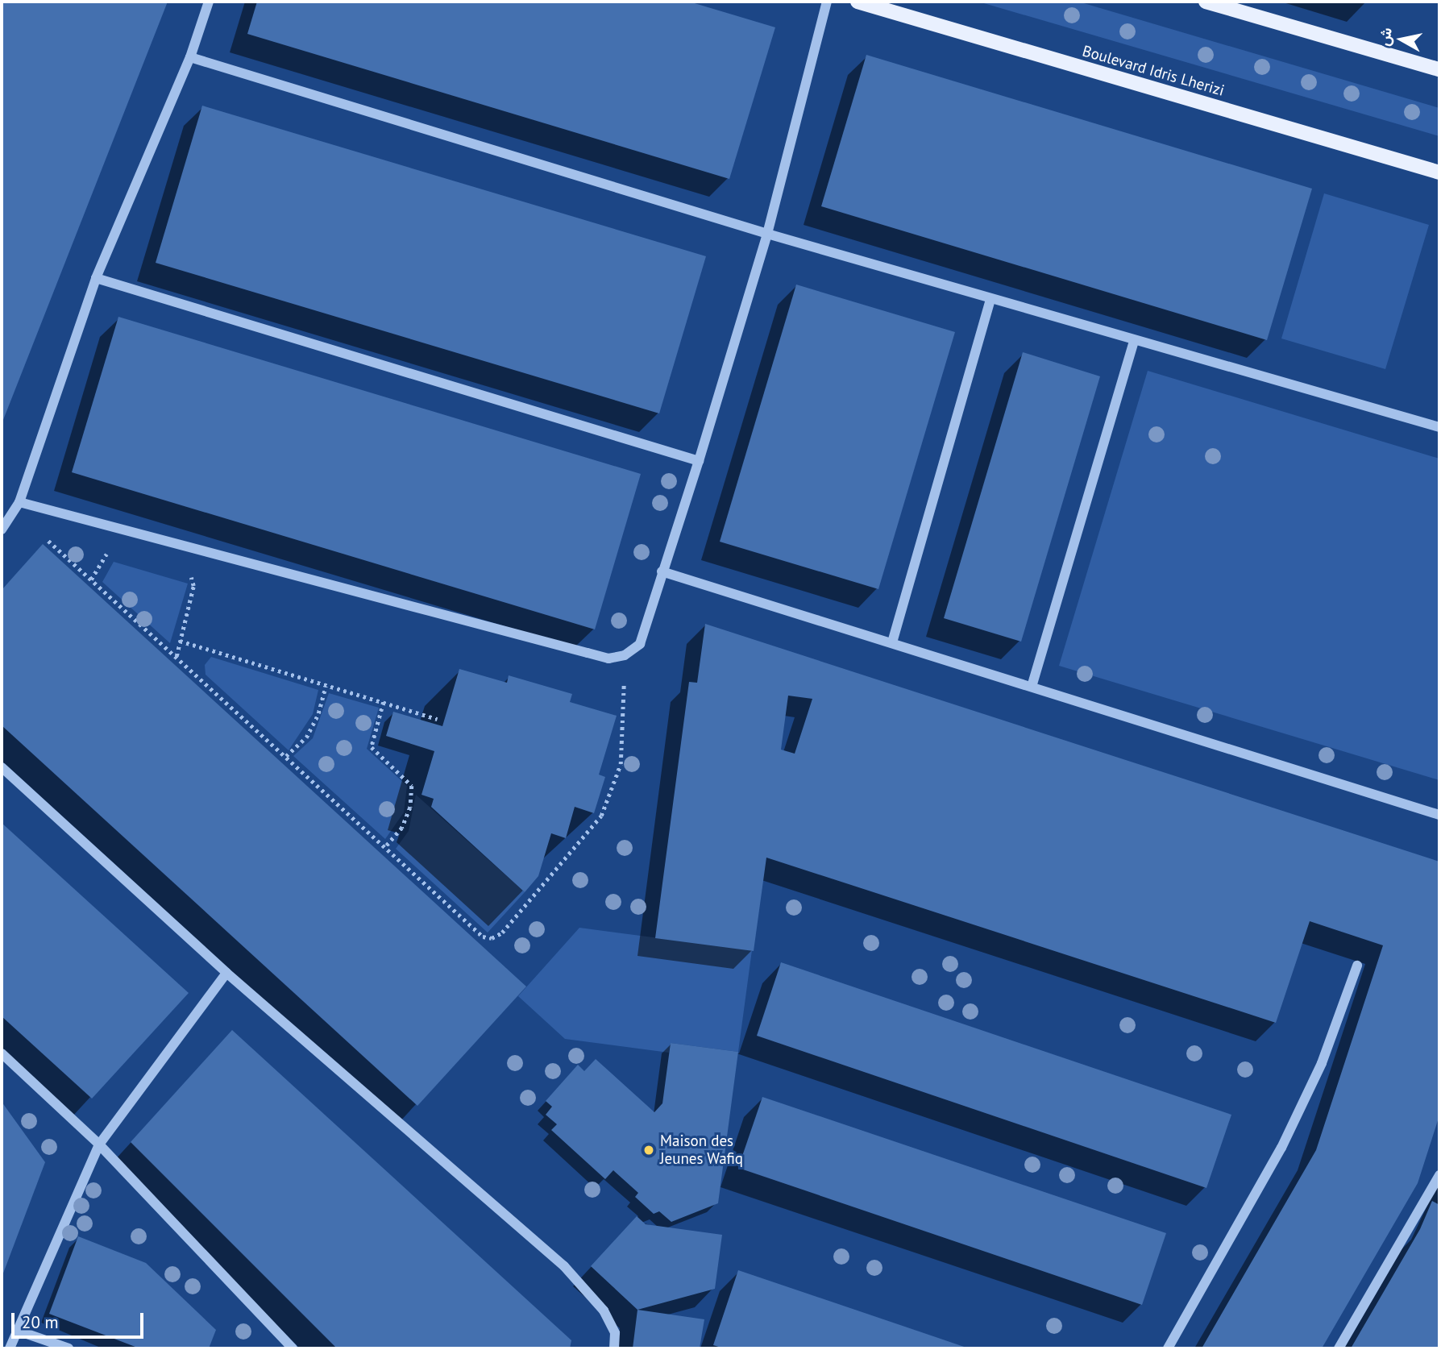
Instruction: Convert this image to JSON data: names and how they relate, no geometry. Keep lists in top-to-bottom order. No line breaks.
{"streets":{"main road":["Boulevard Idris Lherizi"]},"places":["Maison des Jeunes Wafiq"],"scale_bar":"20 m","north":"left"}
